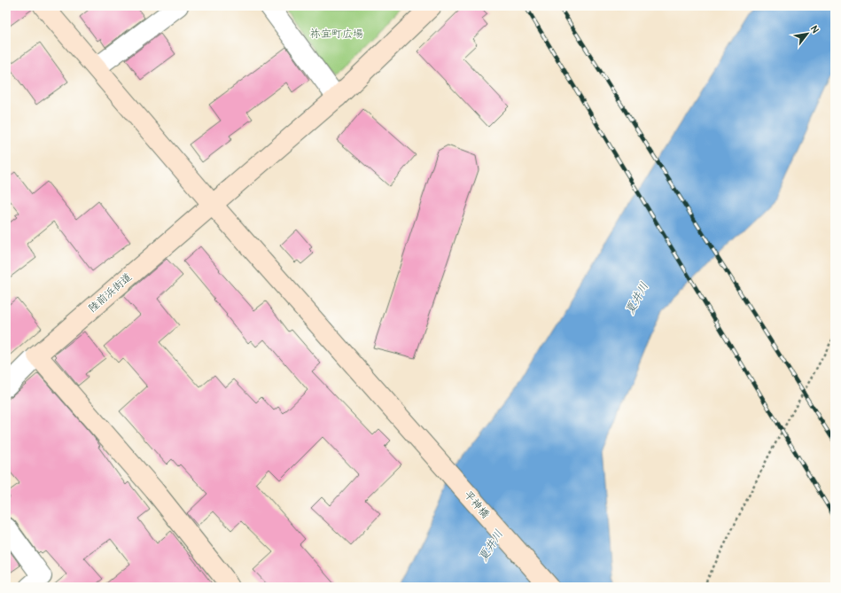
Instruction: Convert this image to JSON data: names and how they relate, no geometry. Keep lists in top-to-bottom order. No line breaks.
{"streets":{"street":["陸前浜街道","平神橋"]},"crossings":[["陸前浜街道","平神橋"]],"water":["夏井川"],"parks":["祢宜町広場"],"north":"top right"}
